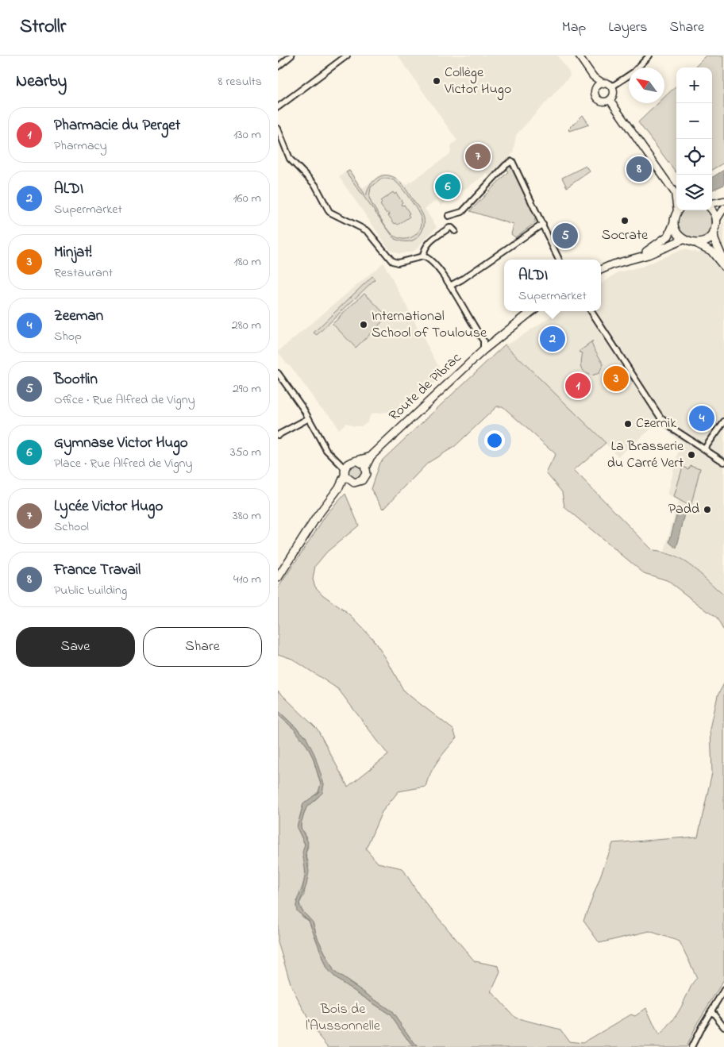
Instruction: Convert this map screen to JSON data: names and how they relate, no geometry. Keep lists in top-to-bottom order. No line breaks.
{"streets":{"main road":["Route de Pibrac"]},"parks":["Bois de l'Aussonnelle"],"places":["Collège Victor Hugo","Socrate","International School of Toulouse","Czernik","La Brasserie du Carré Vert","Padd"],"north":"top left","page":{"header":"Strollr","nav":["Map","Layers","Share"],"heading":["Nearby","8 results"],"map_buttons":["+","−"],"list":[{"mark":"1","name":"Pharmacie du Perget","note":"Pharmacy","value":"130 m"},{"mark":"2","name":"ALDI","note":"Supermarket","value":"160 m"},{"mark":"3","name":"Minjat!","note":"Restaurant","value":"180 m"},{"mark":"4","name":"Zeeman","note":"Shop","value":"280 m"},{"mark":"5","name":"Bootlin","note":"Office · Rue Alfred de Vigny","value":"290 m"},{"mark":"6","name":"Gymnase Victor Hugo","note":"Place · Rue Alfred de Vigny","value":"350 m"},{"mark":"7","name":"Lycée Victor Hugo","note":"School","value":"380 m"},{"mark":"8","name":"France Travail","note":"Public building","value":"410 m"}],"pins":["7","8","6","5","2","3","1","4"],"popup":["ALDI","Supermarket"],"buttons":["Save","Share"]}}
